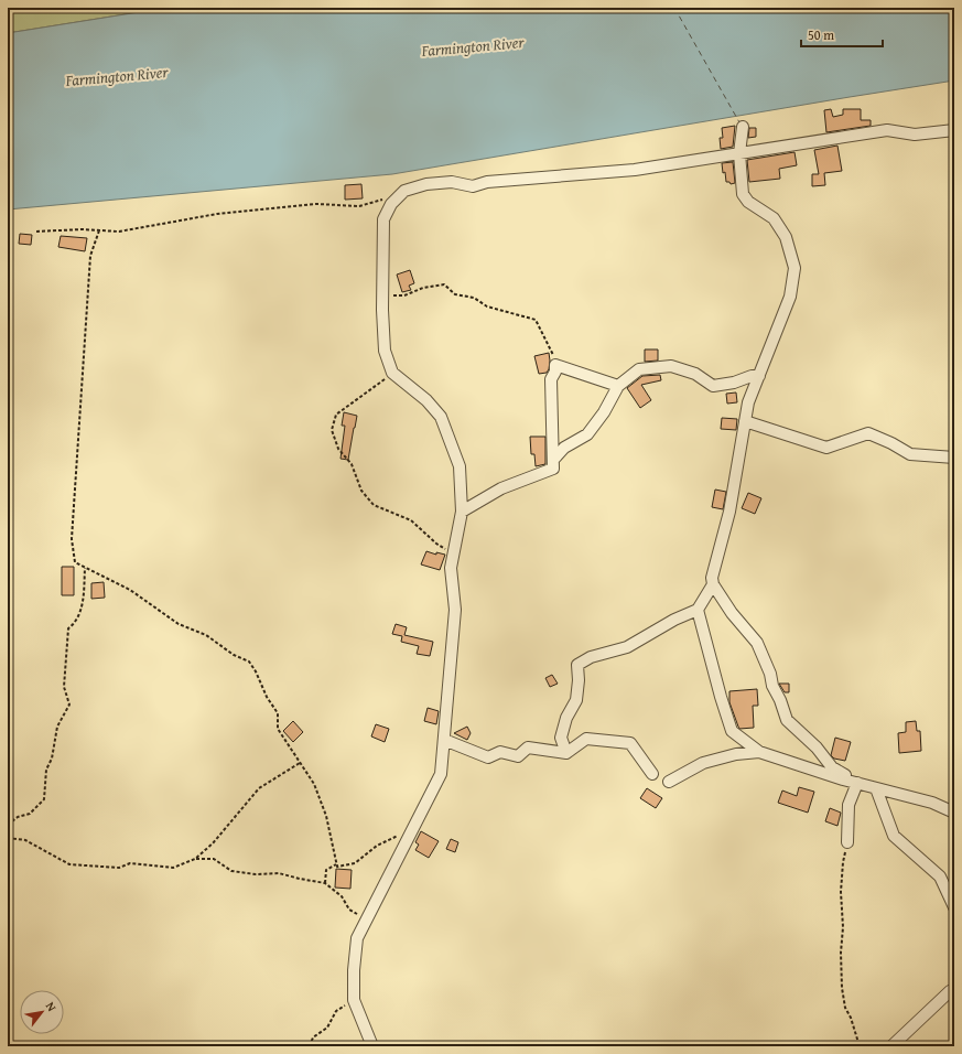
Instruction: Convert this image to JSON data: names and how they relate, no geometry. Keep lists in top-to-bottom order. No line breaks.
{"water":["Farmington River"],"scale_bar":"50 m","north":"top right"}
